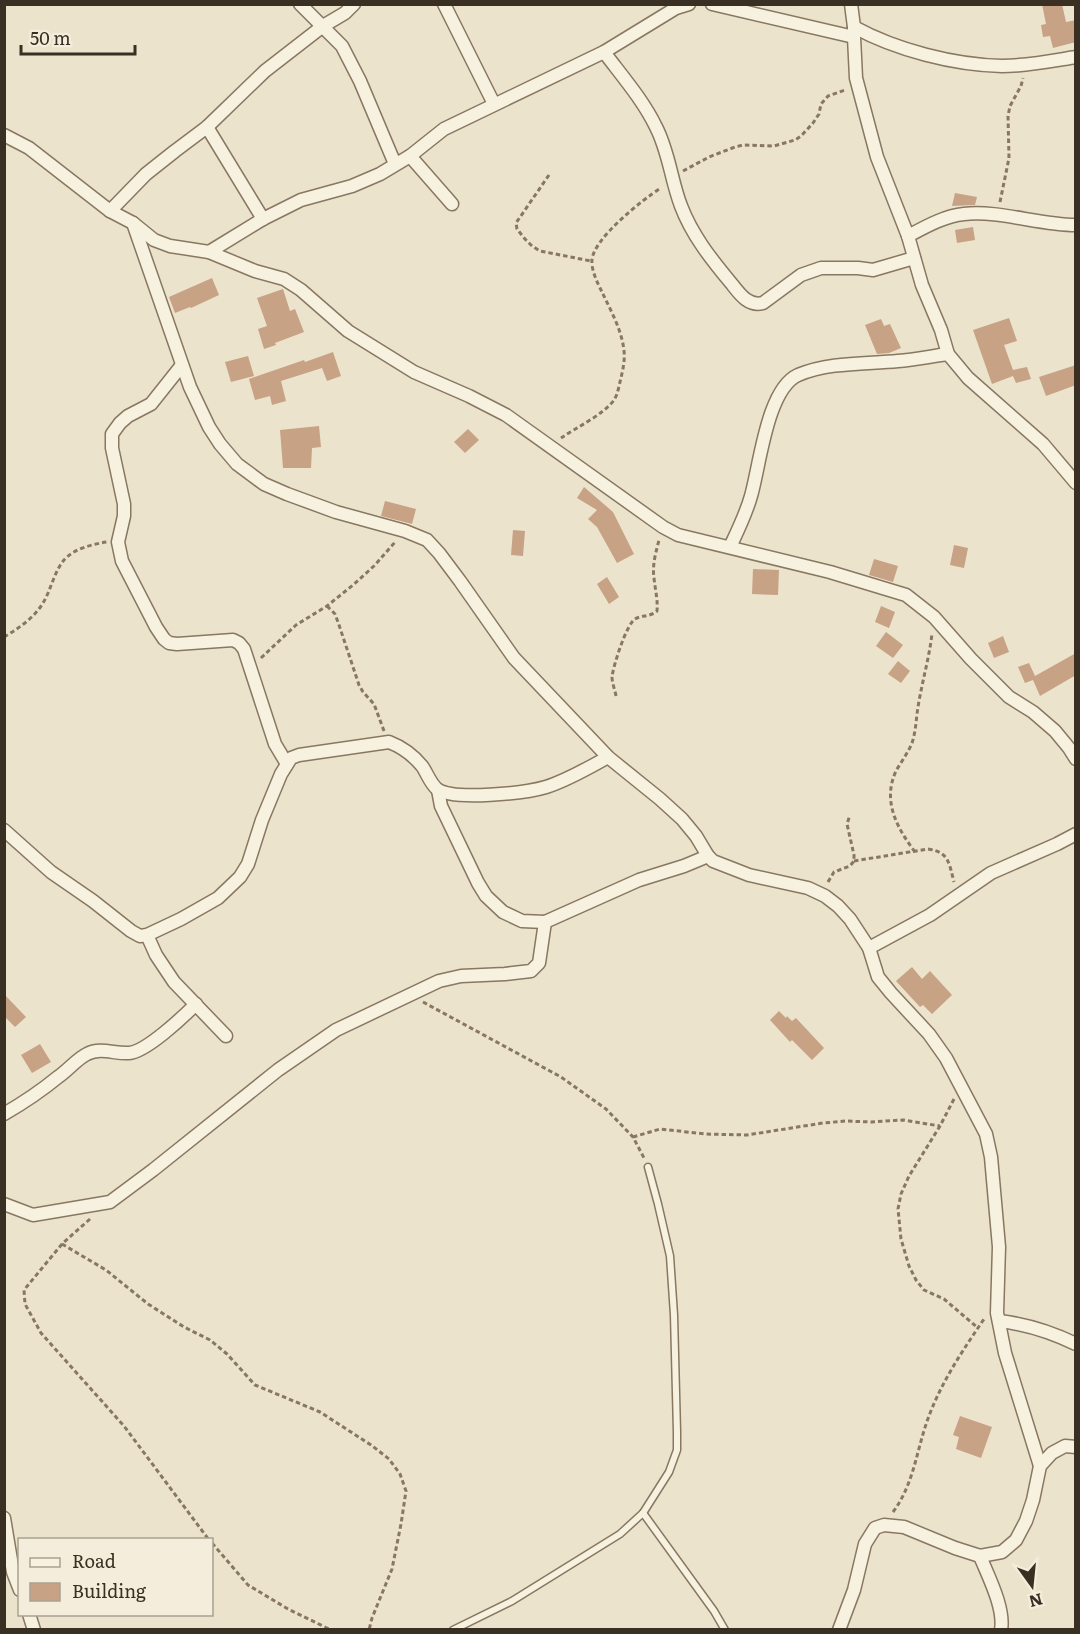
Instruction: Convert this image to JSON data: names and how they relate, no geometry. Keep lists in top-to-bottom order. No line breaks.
{"legend":["Road","Building"],"scale_bar":"50 m","north":"bottom"}
